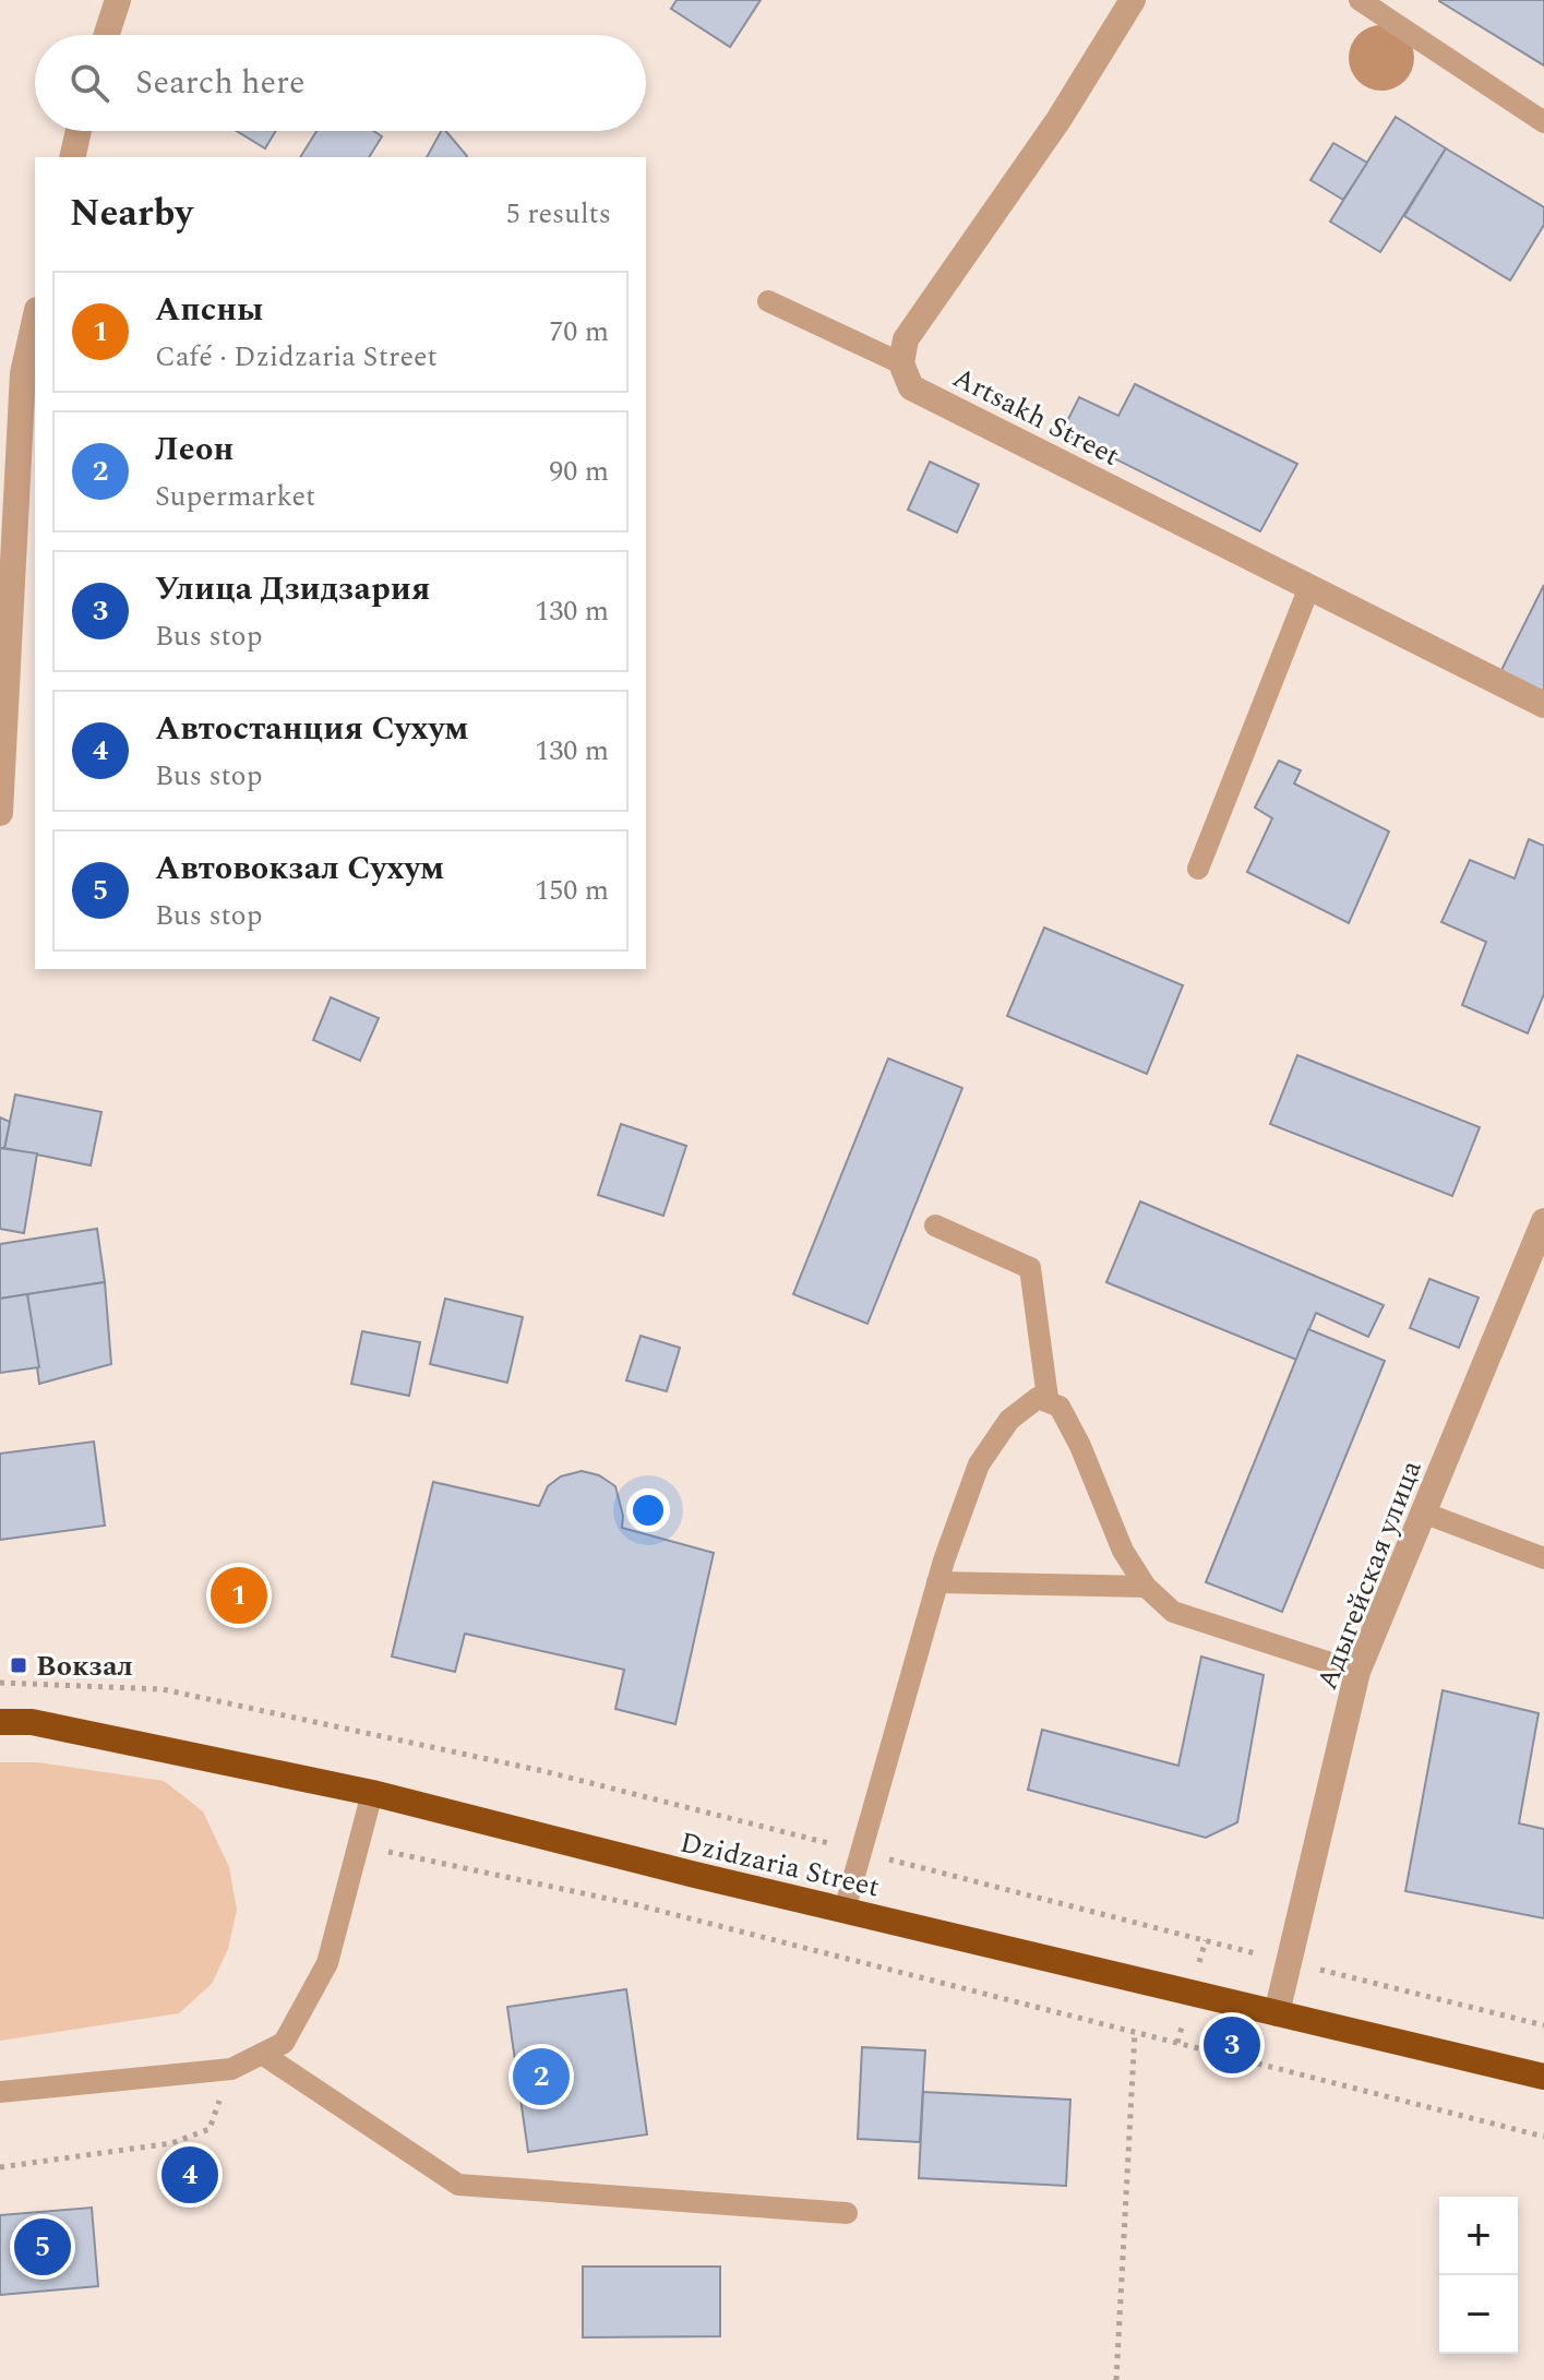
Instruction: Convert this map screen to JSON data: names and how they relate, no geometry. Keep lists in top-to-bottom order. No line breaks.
{"streets":{"highway":["Dzidzaria Street"],"street":["Artsakh Street","Адыгейская улица"]},"crossings":[["Адыгейская улица","Dzidzaria Street"]],"places":{"transit":["Вокзал"]},"page":{"search":"Search here","heading":["Nearby","5 results"],"list":[{"mark":"1","name":"Апсны","note":"Café · Dzidzaria Street","value":"70 m"},{"mark":"2","name":"Леон","note":"Supermarket","value":"90 m"},{"mark":"3","name":"Улица Дзидзария","note":"Bus stop","value":"130 m"},{"mark":"4","name":"Автостанция Сухум","note":"Bus stop","value":"130 m"},{"mark":"5","name":"Автовокзал Сухум","note":"Bus stop","value":"150 m"}],"pins":["1","3","2","4","5"],"map_buttons":["+","−"]}}
